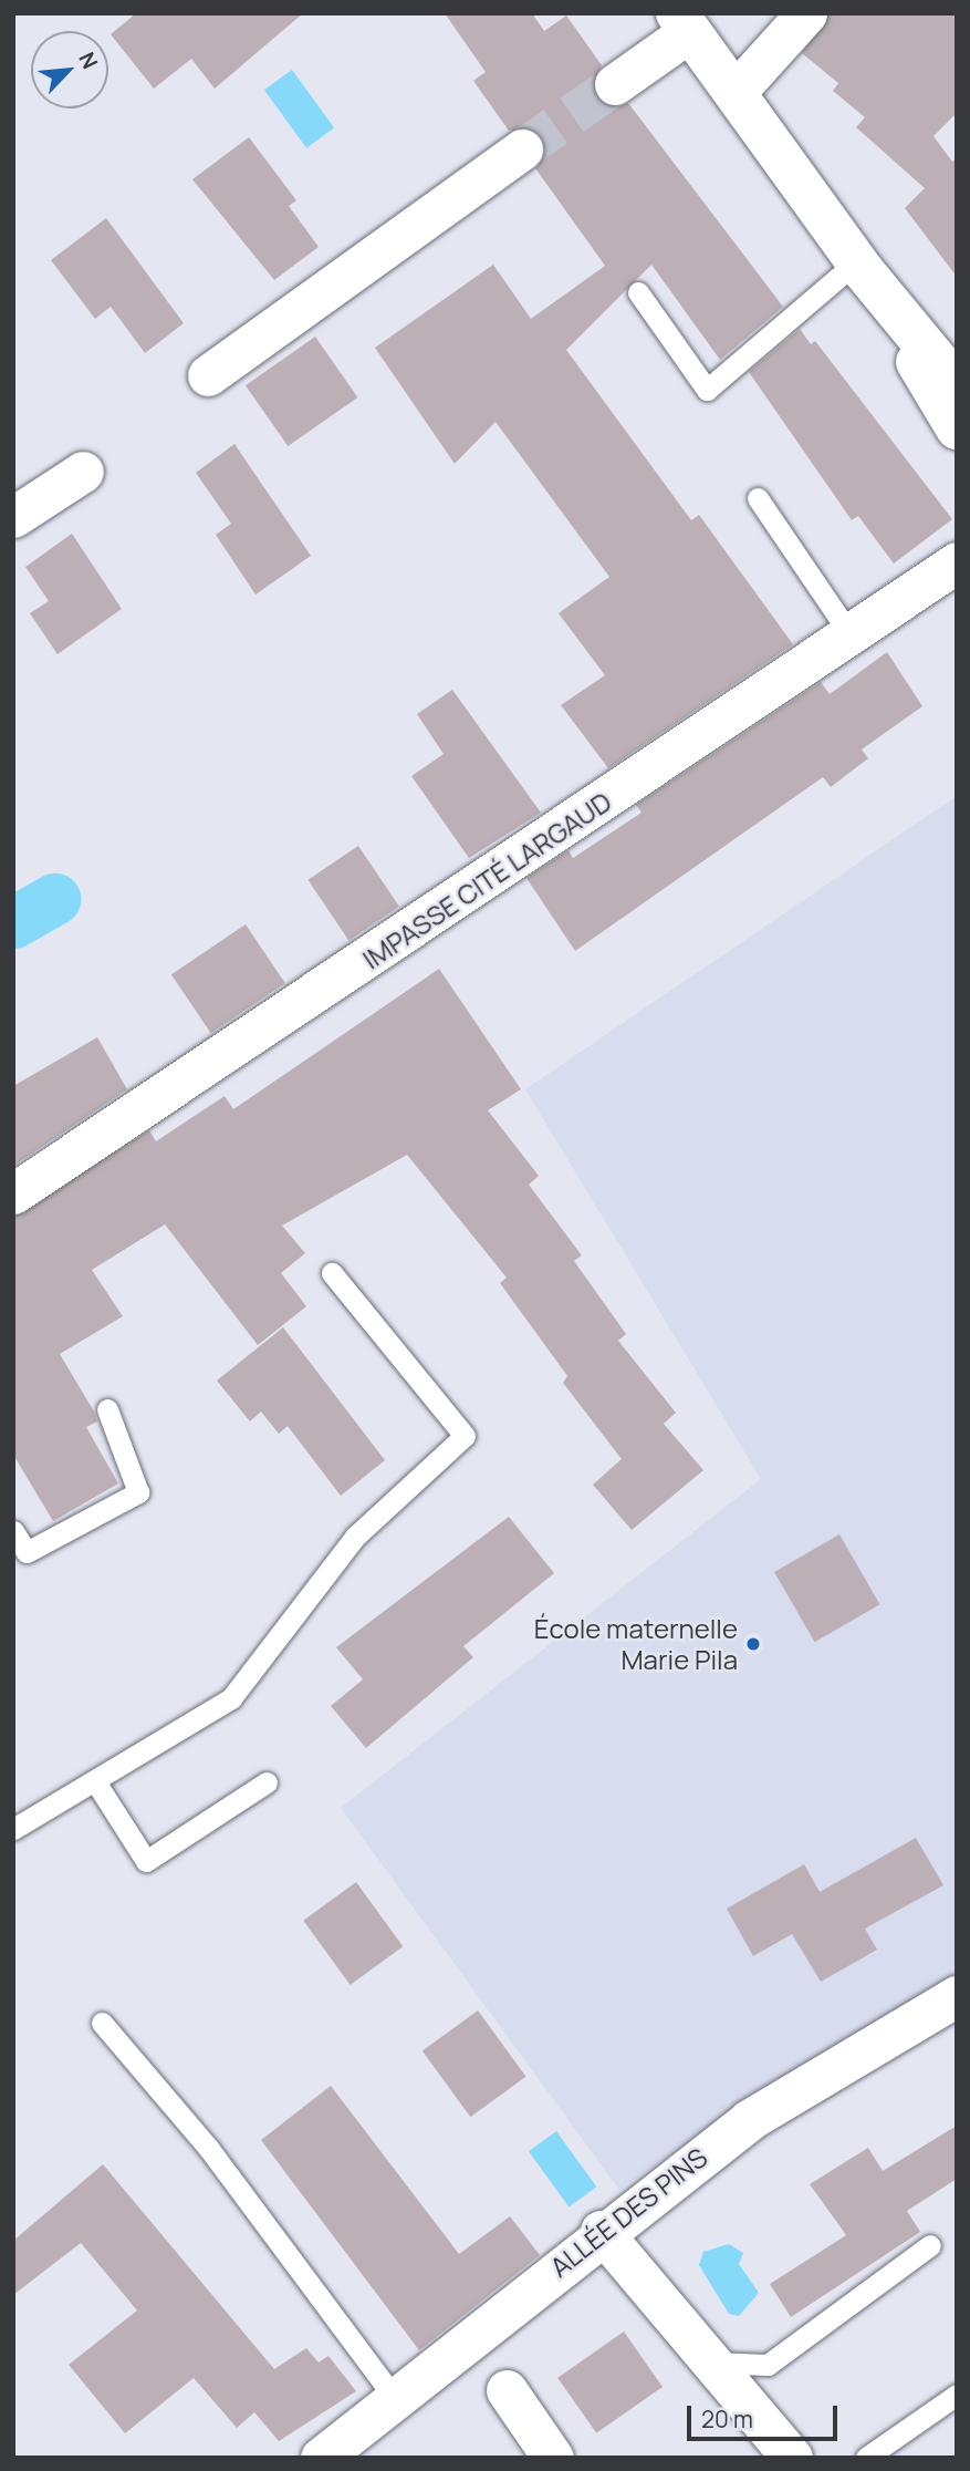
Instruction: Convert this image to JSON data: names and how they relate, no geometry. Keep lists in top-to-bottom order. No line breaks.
{"streets":{"street":["IMPASSE CITÉ LARGAUD","ALLÉE DES PINS"]},"places":["École maternelle Marie Pila"],"scale_bar":"20 m","north":"top right"}
